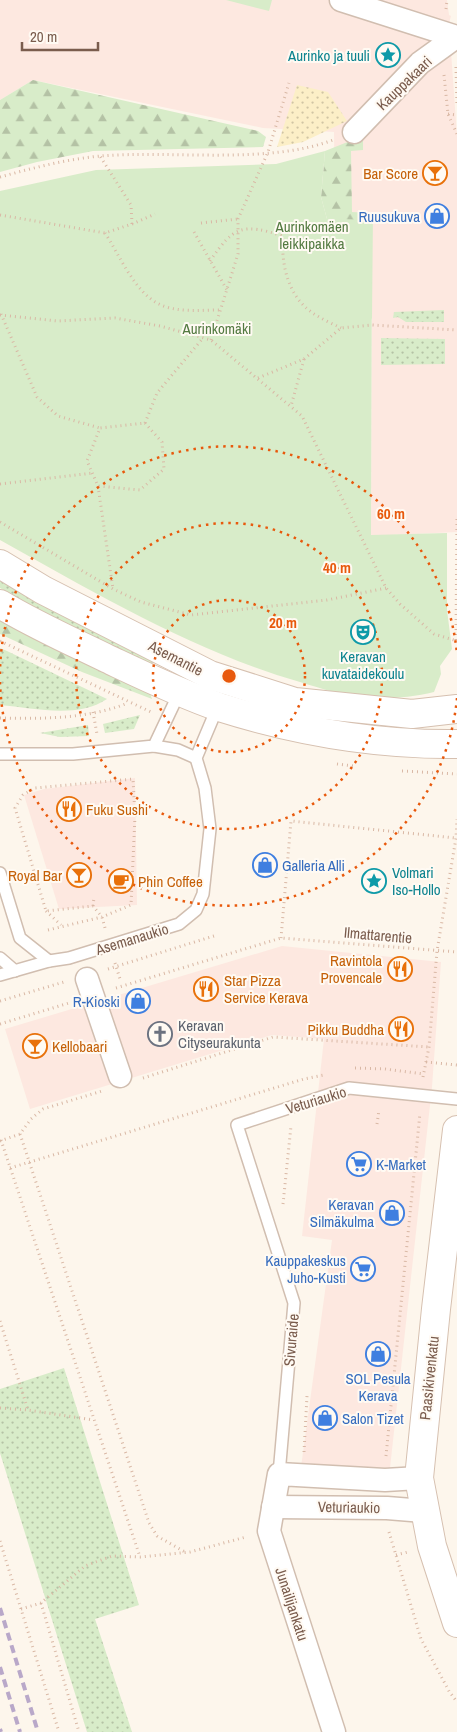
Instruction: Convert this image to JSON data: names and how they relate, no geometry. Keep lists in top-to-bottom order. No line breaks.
{"streets":{"street":["Kauppakaari","Asemantie","Veturiaukio","Paasikivenkatu","Junailijankatu"],"lane":["Asemanaukio","Sivuraide"],"path":["Ilmattarentie"]},"crossings":[["Veturiaukio","Sivuraide"],["Veturiaukio","Paasikivenkatu"],["Veturiaukio","Junailijankatu"],["Sivuraide","Junailijankatu"]],"parks":["Aurinkomäen leikkipaikka","Aurinkomäki"],"places":{"place":["Aurinko ja tuuli","Volmari Iso-Hollo"],"bar":["Bar Score","Royal Bar","Kellobaari"],"shop":["Ruusukuva","Galleria Alli","R-Kioski","Keravan Silmäkulma","SOL Pesula Kerava","Salon Tizet"],"theatre":["Keravan kuvataidekoulu"],"restaurant":["Fuku Sushi","Ravintola Provencale","Star Pizza Service Kerava","Pikku Buddha"],"cafe":["Phin Coffee"],"church":["Keravan Cityseurakunta"],"supermarket":["K-Market","Kauppakeskus Juho-Kusti"]},"scale_bar":"20 m","rings":["60 m","40 m","20 m"]}
